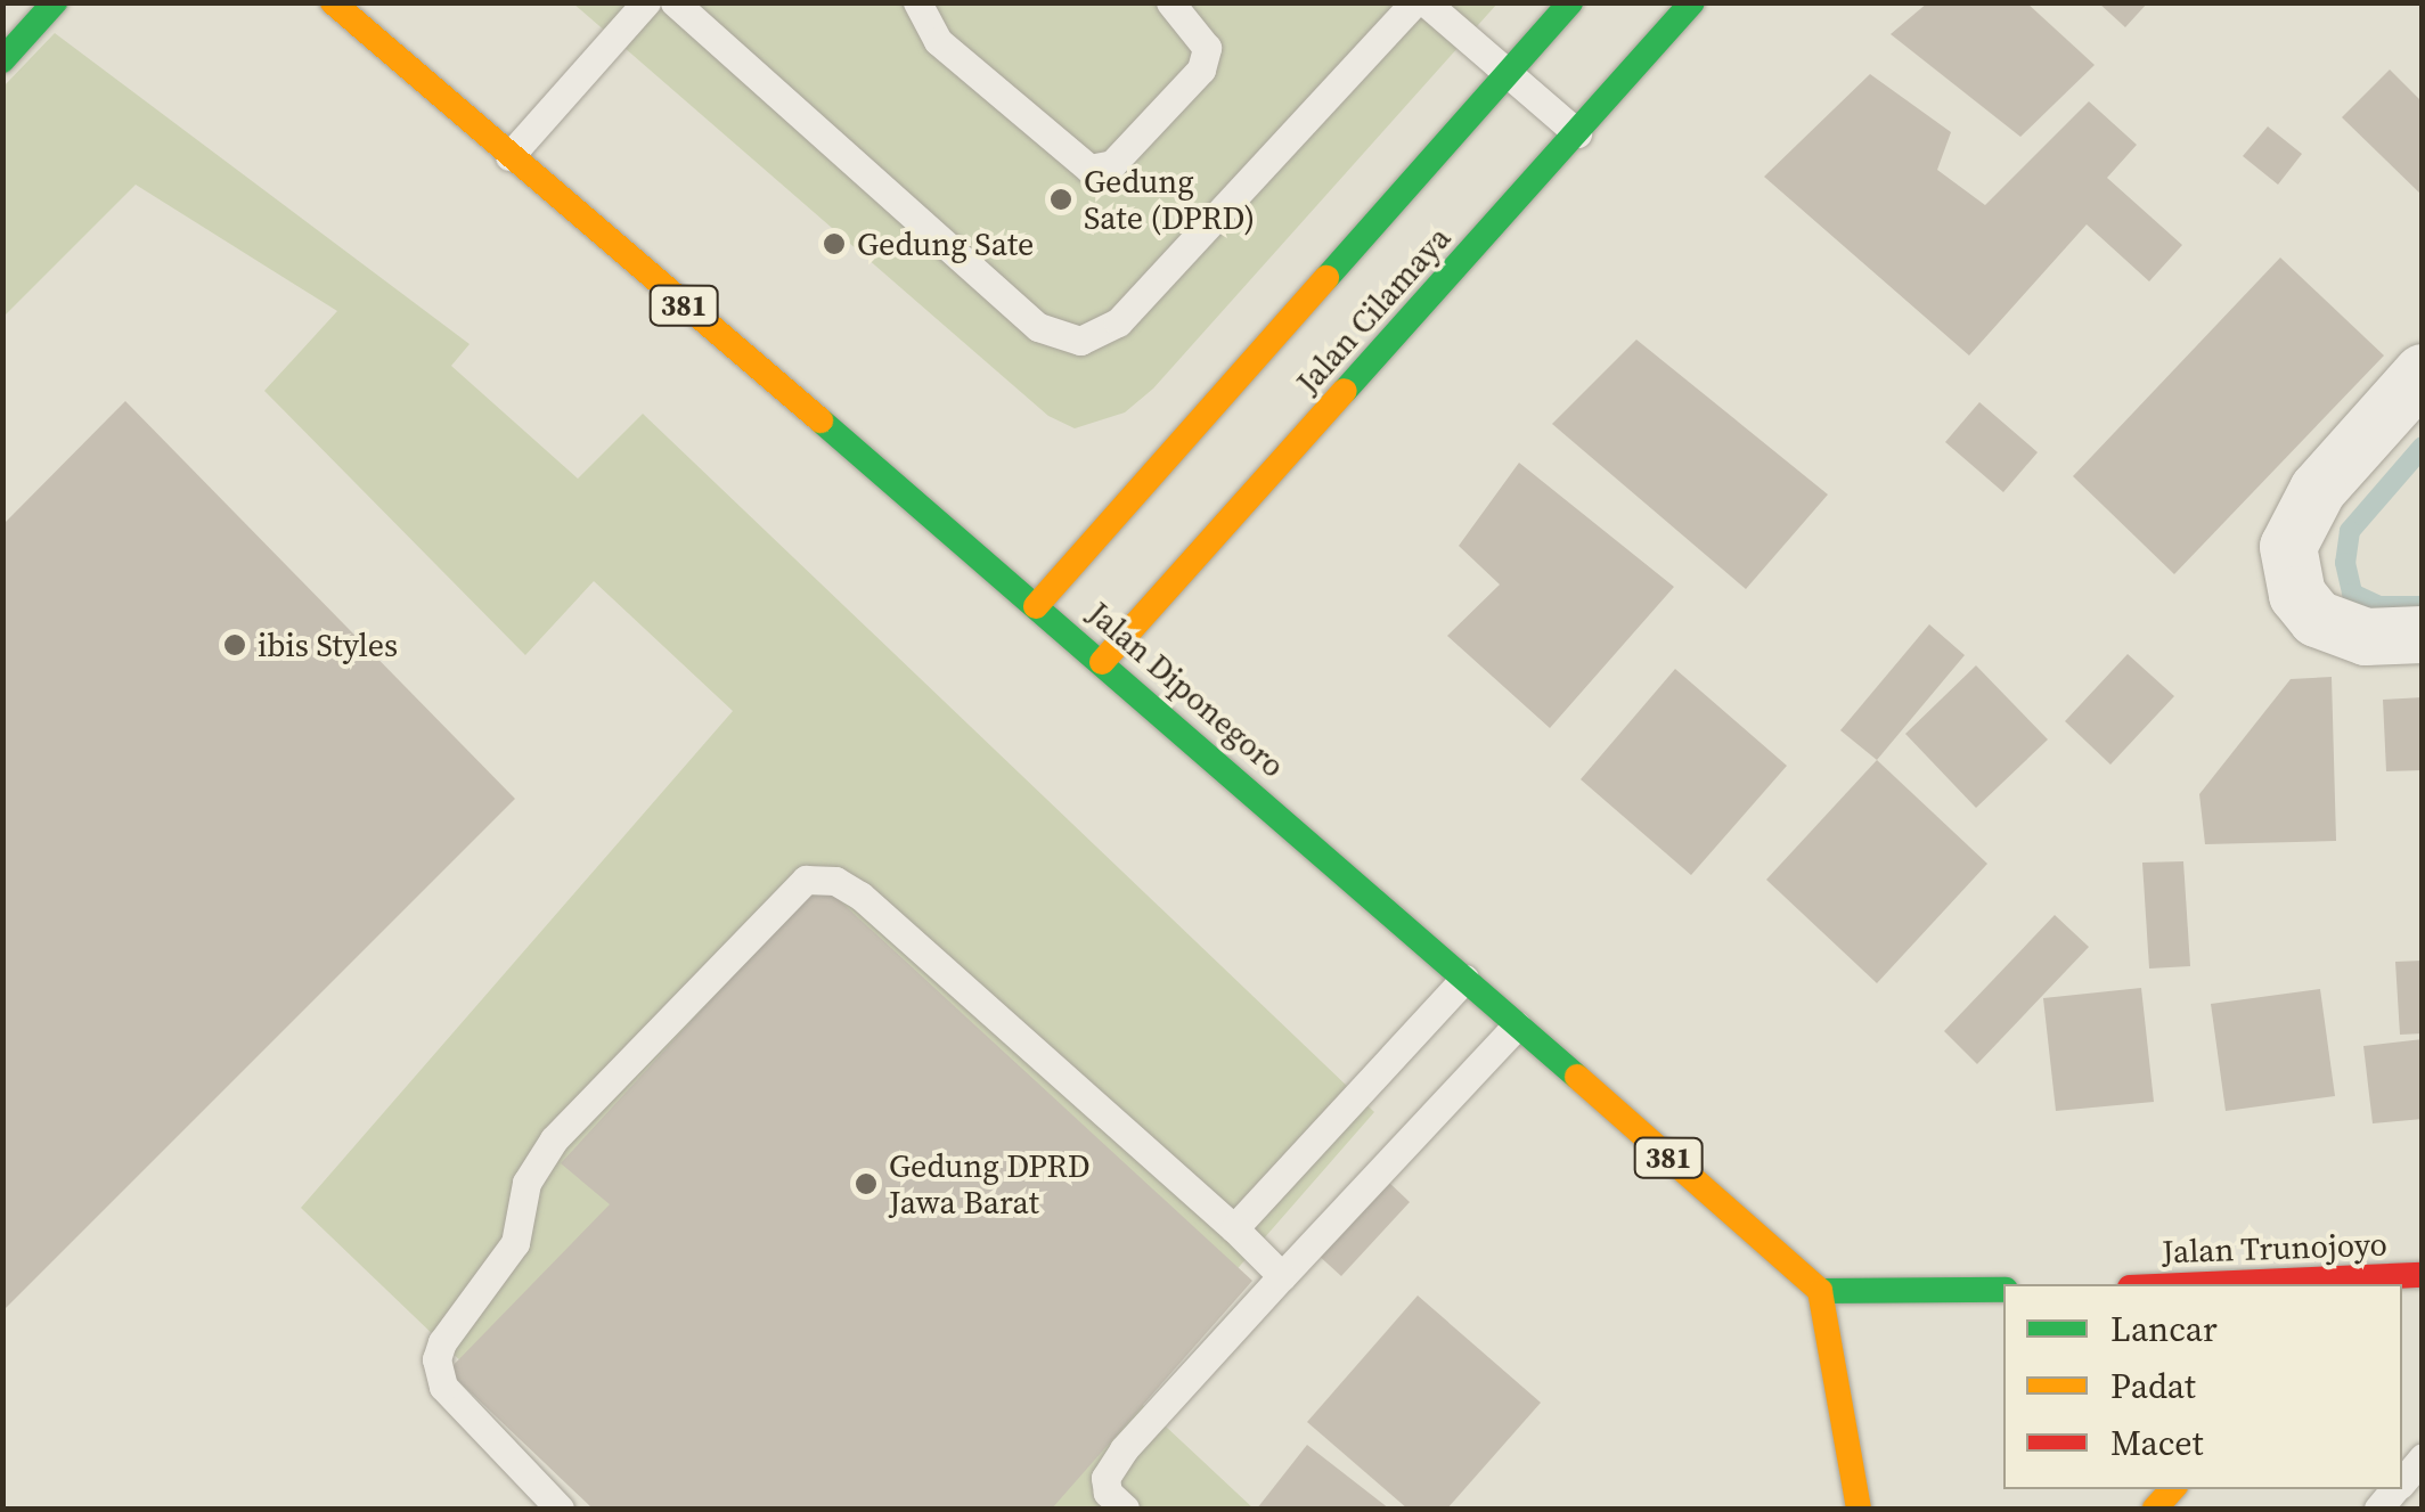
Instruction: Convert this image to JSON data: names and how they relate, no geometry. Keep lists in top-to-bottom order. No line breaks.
{"streets":{"main road":["381","Jalan Cilamaya","Jalan Diponegoro","Jalan Trunojoyo"]},"crossings":[["Jalan Cilamaya","Jalan Diponegoro"]],"places":["Gedung Sate (DPRD)","Gedung Sate","ibis Styles","Gedung DPRD Jawa Barat"],"legend":["Lancar","Padat","Macet"]}
